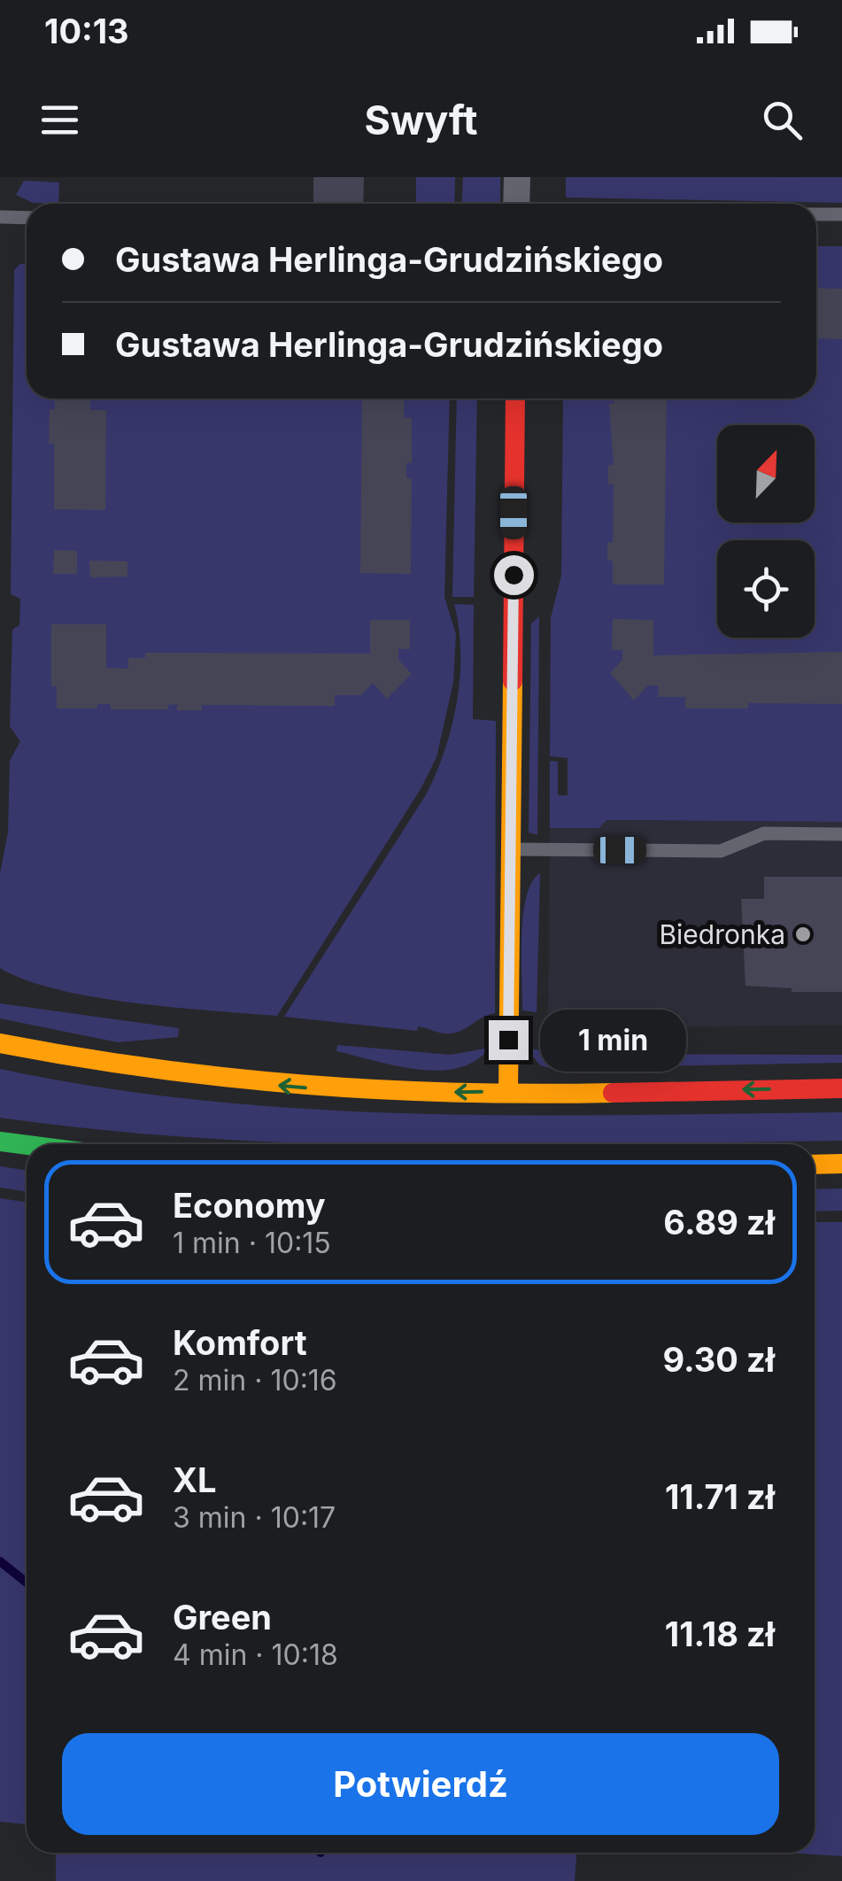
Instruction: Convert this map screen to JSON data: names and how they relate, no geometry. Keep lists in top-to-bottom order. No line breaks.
{"places":["Biedronka"],"north":"top right","page":{"status":"10:13","header":"Swyft","banner":["Gustawa Herlinga-Grudzińskiego","Gustawa Herlinga-Grudzińskiego"],"bubble":"1 min","list":[{"name":"Economy","note":"1 min · 10:15","value":"6.89 zł"},{"name":"Komfort","note":"2 min · 10:16","value":"9.30 zł"},{"name":"XL","note":"3 min · 10:17","value":"11.71 zł"},{"name":"Green","note":"4 min · 10:18","value":"11.18 zł"}],"buttons":"Potwierdź"}}
